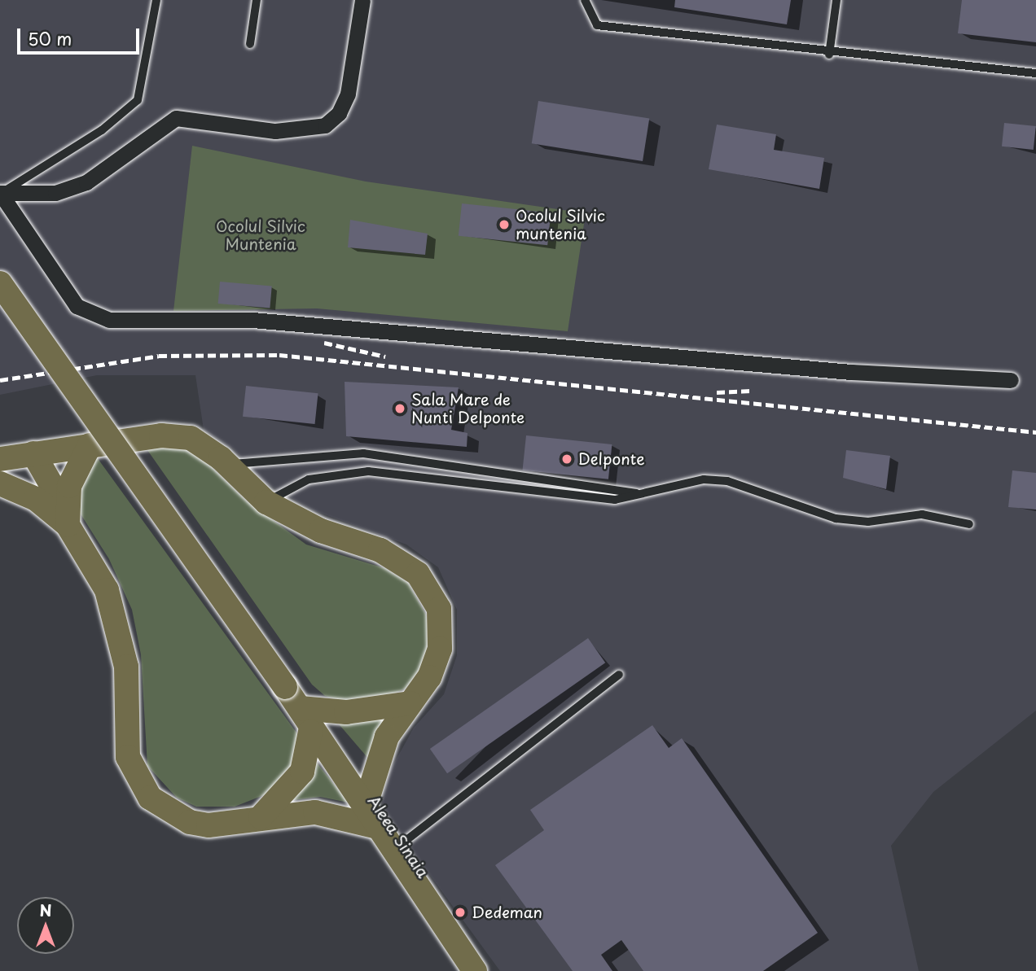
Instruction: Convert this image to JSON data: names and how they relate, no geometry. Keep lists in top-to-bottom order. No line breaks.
{"streets":{"main road":["Aleea Sinaia"]},"parks":["Ocolul Silvic Muntenia"],"places":["Ocolul Silvic muntenia","Sala Mare de Nunti Delponte","Delponte","Dedeman"],"scale_bar":"50 m","north":"top"}
